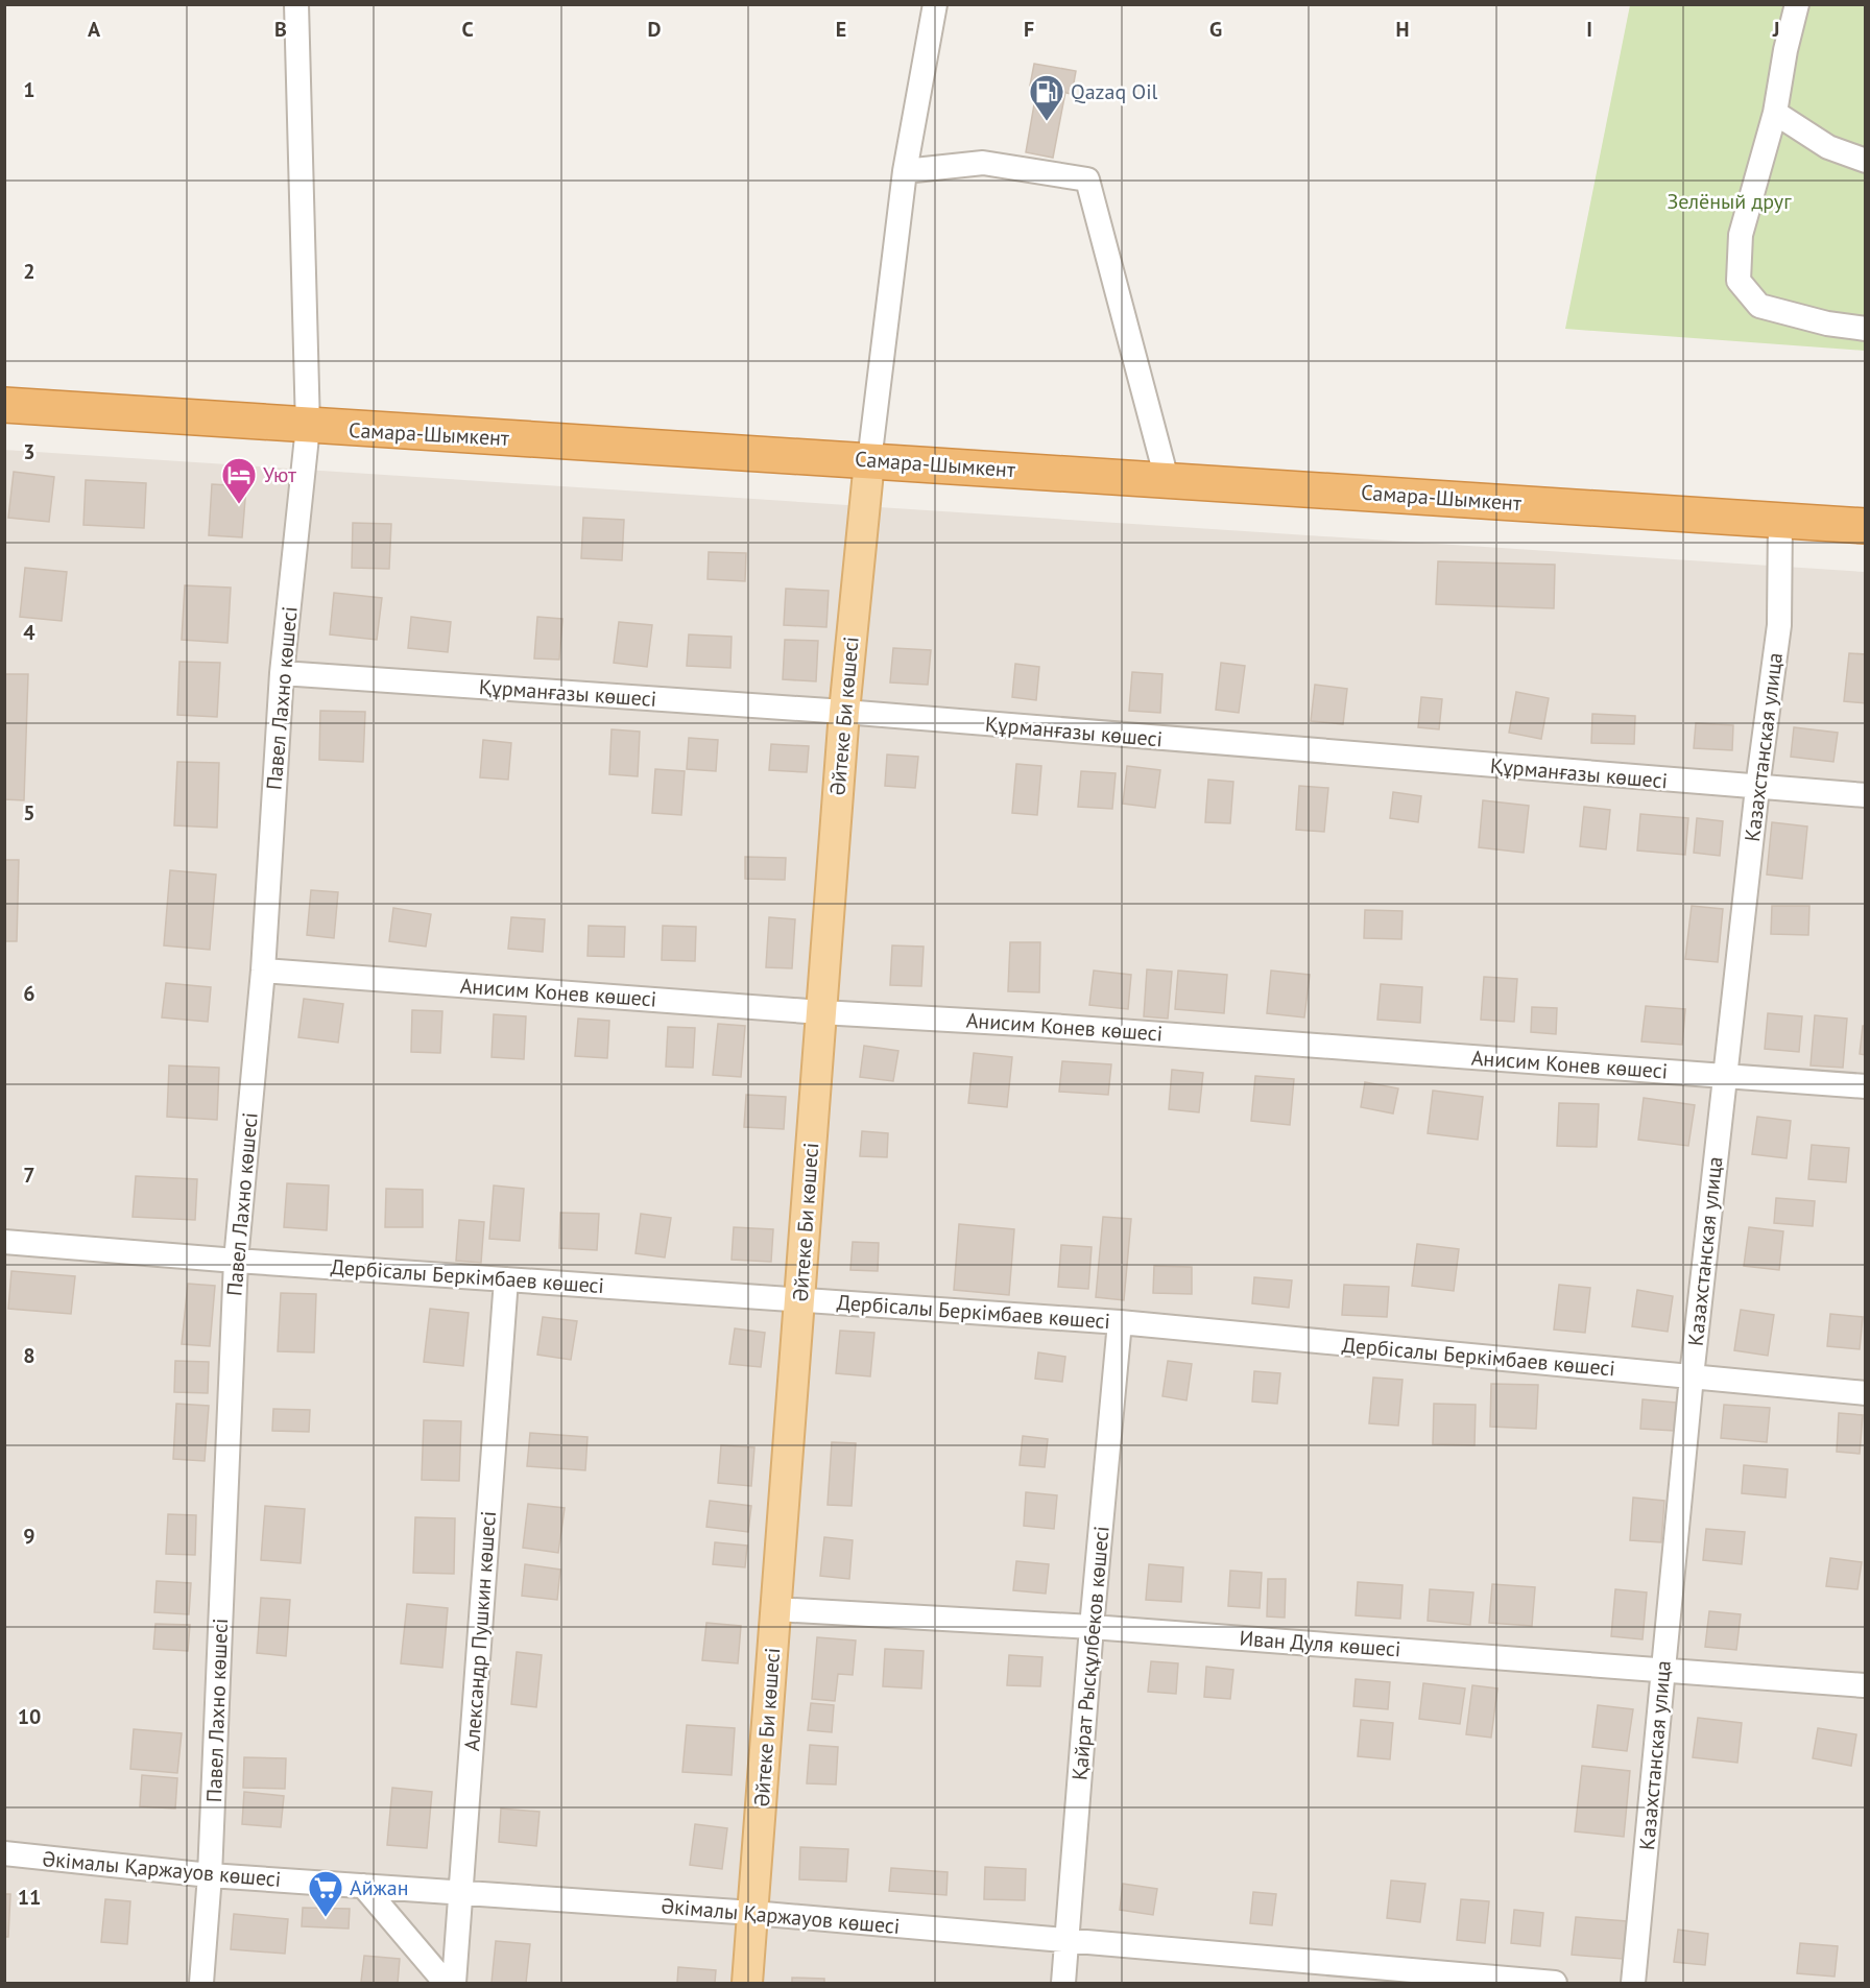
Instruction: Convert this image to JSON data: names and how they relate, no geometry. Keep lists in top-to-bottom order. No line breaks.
{"streets":{"highway":["Самара-Шымкент"],"main road":["Әйтеке Би көшесі"],"street":["Құрманғазы көшесі","Павел Лахно көшесі","Казахстанская улица","Анисим Конев көшесі","Дербісалы Беркімбаев көшесі","Александр Пушкин көшесі","Иван Дуля көшесі","Қайрат Рысқұлбеков көшесі","Әкімалы Қаржауов көшесі"]},"crossings":[["Самара-Шымкент","Павел Лахно көшесі"],["Самара-Шымкент","Әйтеке Би көшесі"],["Самара-Шымкент","Казахстанская улица"],["Құрманғазы көшесі","Павел Лахно көшесі"],["Құрманғазы көшесі","Әйтеке Би көшесі"],["Құрманғазы көшесі","Казахстанская улица"],["Павел Лахно көшесі","Анисим Конев көшесі"],["Павел Лахно көшесі","Дербісалы Беркімбаев көшесі"],["Павел Лахно көшесі","Әкімалы Қаржауов көшесі"],["Әйтеке Би көшесі","Анисим Конев көшесі"],["Әйтеке Би көшесі","Дербісалы Беркімбаев көшесі"],["Әйтеке Би көшесі","Иван Дуля көшесі"],["Әйтеке Би көшесі","Әкімалы Қаржауов көшесі"],["Казахстанская улица","Анисим Конев көшесі"],["Казахстанская улица","Дербісалы Беркімбаев көшесі"],["Казахстанская улица","Иван Дуля көшесі"],["Дербісалы Беркімбаев көшесі","Александр Пушкин көшесі"],["Дербісалы Беркімбаев көшесі","Қайрат Рысқұлбеков көшесі"],["Александр Пушкин көшесі","Әкімалы Қаржауов көшесі"],["Иван Дуля көшесі","Қайрат Рысқұлбеков көшесі"],["Қайрат Рысқұлбеков көшесі","Әкімалы Қаржауов көшесі"]],"parks":["Зелёный друг"],"places":{"fuel station":["Qazaq Oil"],"hotel":["Уют"],"supermarket":["Айжан"]},"grid":{"columns":["A","B","C","D","E","F","G","H","I","J"],"rows":["1","2","3","4","5","6","7","8","9","10","11"]}}
